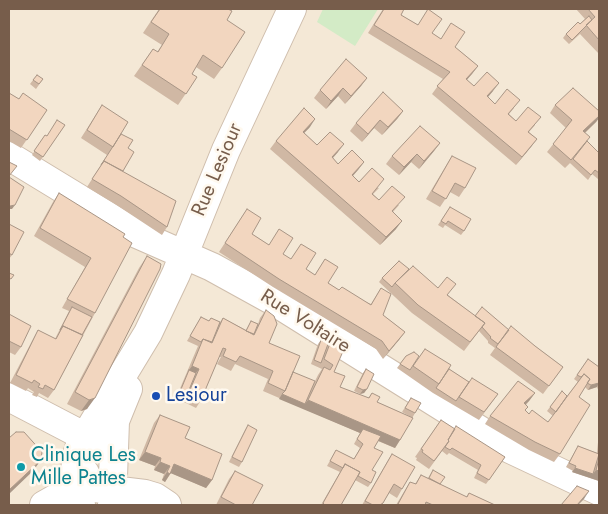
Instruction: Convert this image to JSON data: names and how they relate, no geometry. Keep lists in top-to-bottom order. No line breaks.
{"streets":{"street":["Rue Lesiour","Rue Voltaire"]},"crossings":[["Rue Lesiour","Rue Voltaire"]],"places":["Lesiour","Clinique Les Mille Pattes"]}
